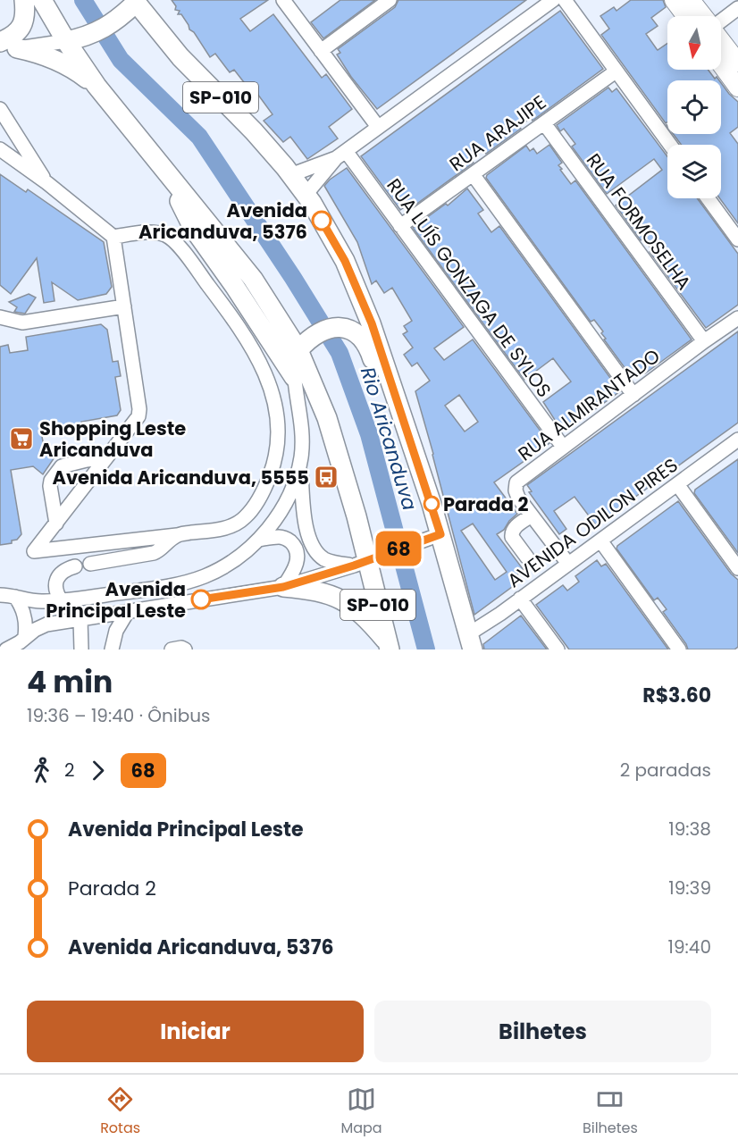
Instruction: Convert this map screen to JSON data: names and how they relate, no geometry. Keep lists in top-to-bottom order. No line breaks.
{"streets":{"highway":["SP-010"],"street":["RUA ARAJIPE","RUA FORMOSELHA","RUA LUÍS GONZAGA DE SYLOS","RUA ALMIRANTADO","AVENIDA ODILON PIRES"]},"crossings":[["SP-010","AVENIDA ODILON PIRES"],["RUA ARAJIPE","RUA FORMOSELHA"],["RUA ARAJIPE","RUA LUÍS GONZAGA DE SYLOS"],["RUA FORMOSELHA","RUA ALMIRANTADO"],["RUA LUÍS GONZAGA DE SYLOS","RUA ALMIRANTADO"],["RUA ALMIRANTADO","AVENIDA ODILON PIRES"]],"water":["Rio Aricanduva"],"places":{"other":["Avenida Aricanduva, 5376","Parada 2","Avenida Principal Leste"],"supermarket":["Shopping Leste Aricanduva"],"bus stop":["Avenida Aricanduva, 5555"]},"lines":["bus line 68"],"north":"bottom","page":{"on_map":"68","heading":["4 min","19:36 – 19:40 · Ônibus","R$3.60"],"legs":["2","68","2 paradas"],"list":[{"name":"Avenida Principal Leste","value":"19:38"},{"name":"Parada 2","value":"19:39"},{"name":"Avenida Aricanduva, 5376","value":"19:40"}],"buttons":["Iniciar","Bilhetes"],"tabs":["Rotas","Mapa","Bilhetes"]}}
